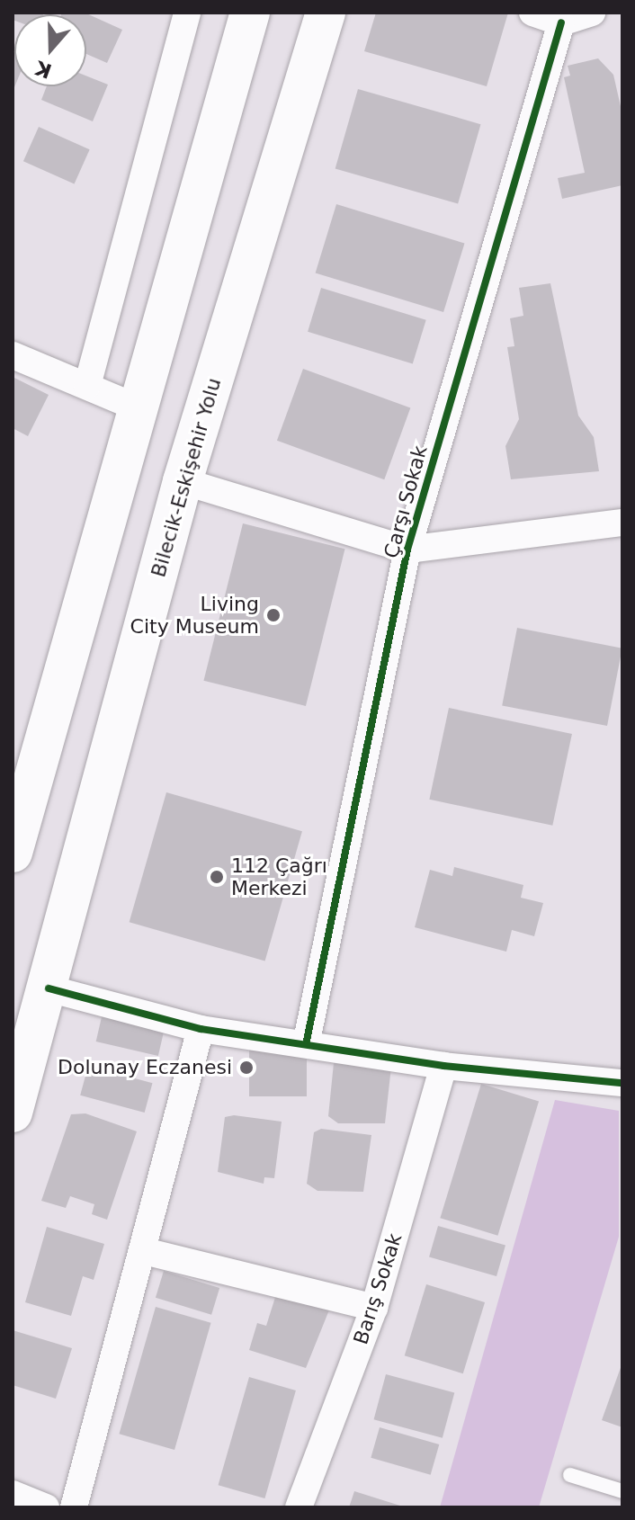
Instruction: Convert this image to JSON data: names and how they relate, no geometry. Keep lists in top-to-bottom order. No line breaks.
{"streets":{"main road":["Bilecik-Eskişehir Yolu"],"street":["Çarşı Sokak","Barış Sokak"]},"places":["Living City Museum","112 Çağrı Merkezi","Dolunay Eczanesi"],"north":"bottom"}
